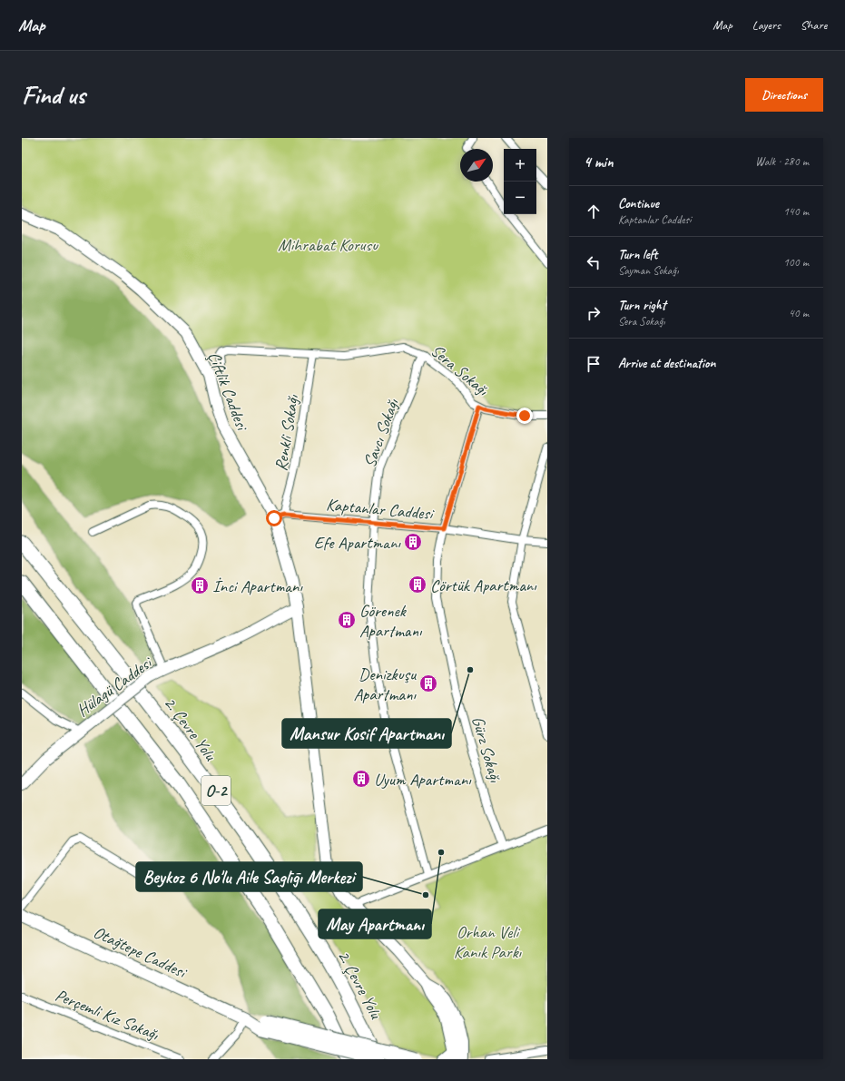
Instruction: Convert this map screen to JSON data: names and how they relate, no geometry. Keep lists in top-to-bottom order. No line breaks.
{"streets":{"highway":["2. Çevre Yolu","O-2"],"main road":["Çiftlik Caddesi","Hülagü Caddesi","Otağtepe Caddesi"],"street":["Sera Sokağı","Renkli Sokağı","Savcı Sokağı","Kaptanlar Caddesi","Gürz Sokağı","Perçemli Kız Sokağı"]},"crossings":[["Sera Sokağı","Renkli Sokağı"],["Sera Sokağı","Savcı Sokağı"],["Sera Sokağı","Gürz Sokağı"],["Çiftlik Caddesi","Renkli Sokağı"],["Çiftlik Caddesi","Kaptanlar Caddesi"],["Çiftlik Caddesi","Hülagü Caddesi"],["Renkli Sokağı","Kaptanlar Caddesi"],["Savcı Sokağı","Kaptanlar Caddesi"],["Kaptanlar Caddesi","Gürz Sokağı"]],"parks":["Mihrabat Korusu","Orhan Veli Kanık Parkı"],"places":{"building":["Efe Apartmanı","Cörtük Apartmanı","İnci Apartmanı","Görenek Apartmanı","Denizkuşu Apartmanı","Uyum Apartmanı"],"other":["Mansur Kosif Apartmanı","May Apartmanı","Beykoz 6 No'lu Aile Saḡlıḡı Merkezi"]},"north":"top right","page":{"header":"Map","nav":["Map","Layers","Share"],"buttons":"Directions","title":"Find us","heading":["4 min","Walk · 280 m"],"map_buttons":["+","−"],"list":[["Continue","Kaptanlar Caddesi","140 m"],["Turn left","Sayman Sokağı","100 m"],["Turn right","Sera Sokağı","40 m"],"Arrive at destination"]}}
